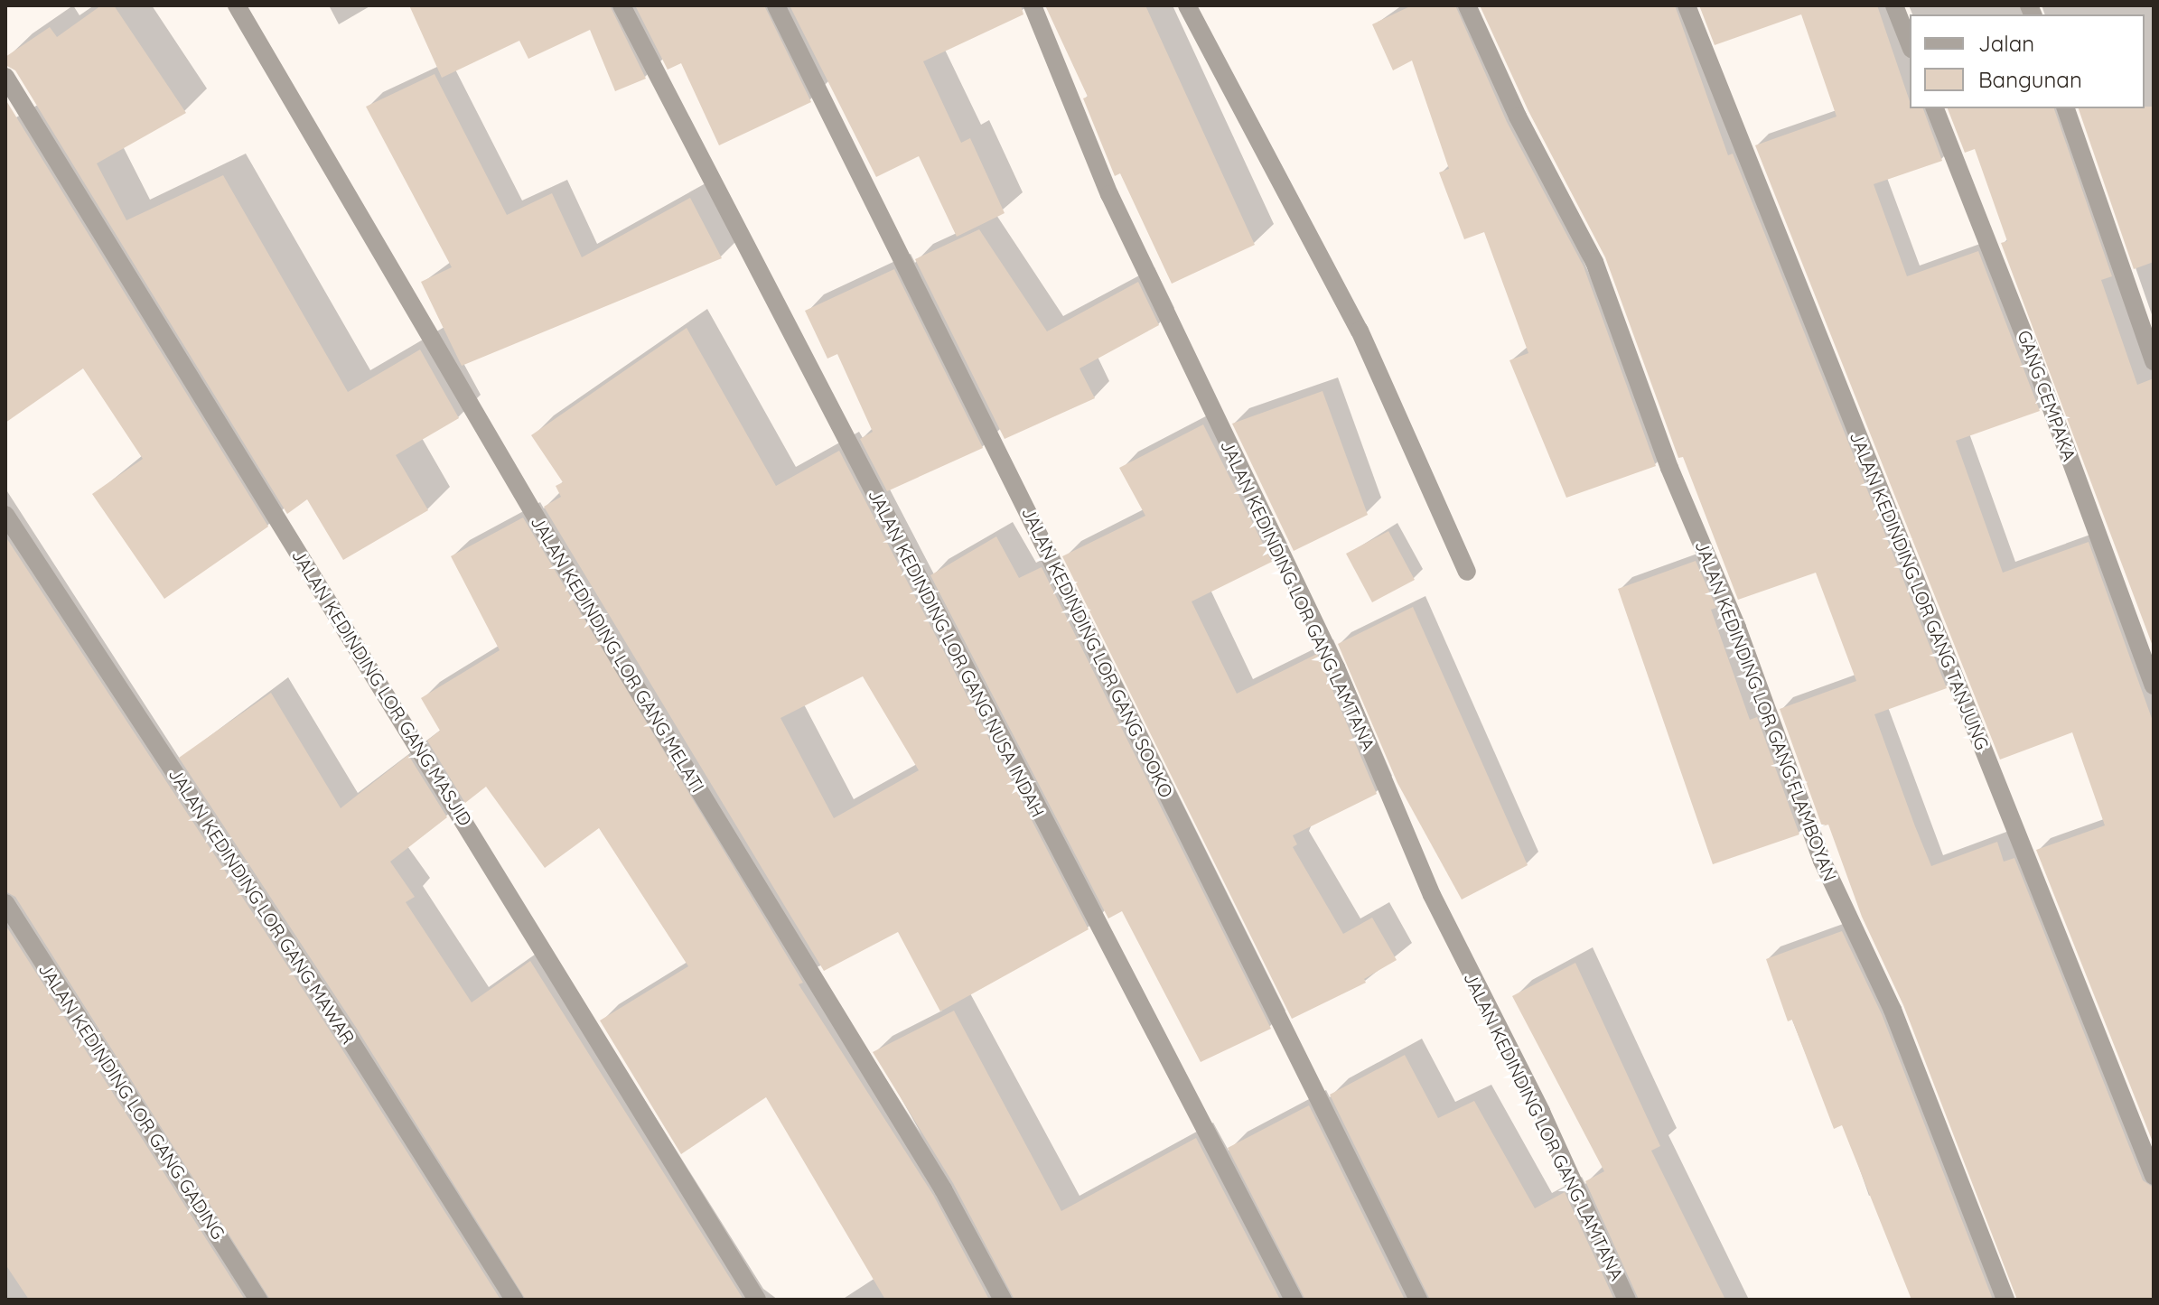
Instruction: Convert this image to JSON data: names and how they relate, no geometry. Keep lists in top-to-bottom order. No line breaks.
{"streets":{"street":["GANG CEMPAKA","JALAN KEDINDING LOR GANG TANJUNG","JALAN KEDINDING LOR GANG LAMTANA","JALAN KEDINDING LOR GANG SOOKO","JALAN KEDINDING LOR GANG NUSA INDAH","JALAN KEDINDING LOR GANG MELATI","JALAN KEDINDING LOR GANG MASJID","JALAN KEDINDING LOR GANG FLAMBOYAN","JALAN KEDINDING LOR GANG MAWAR","JALAN KEDINDING LOR GANG GADING"]},"legend":["Jalan","Bangunan"]}
